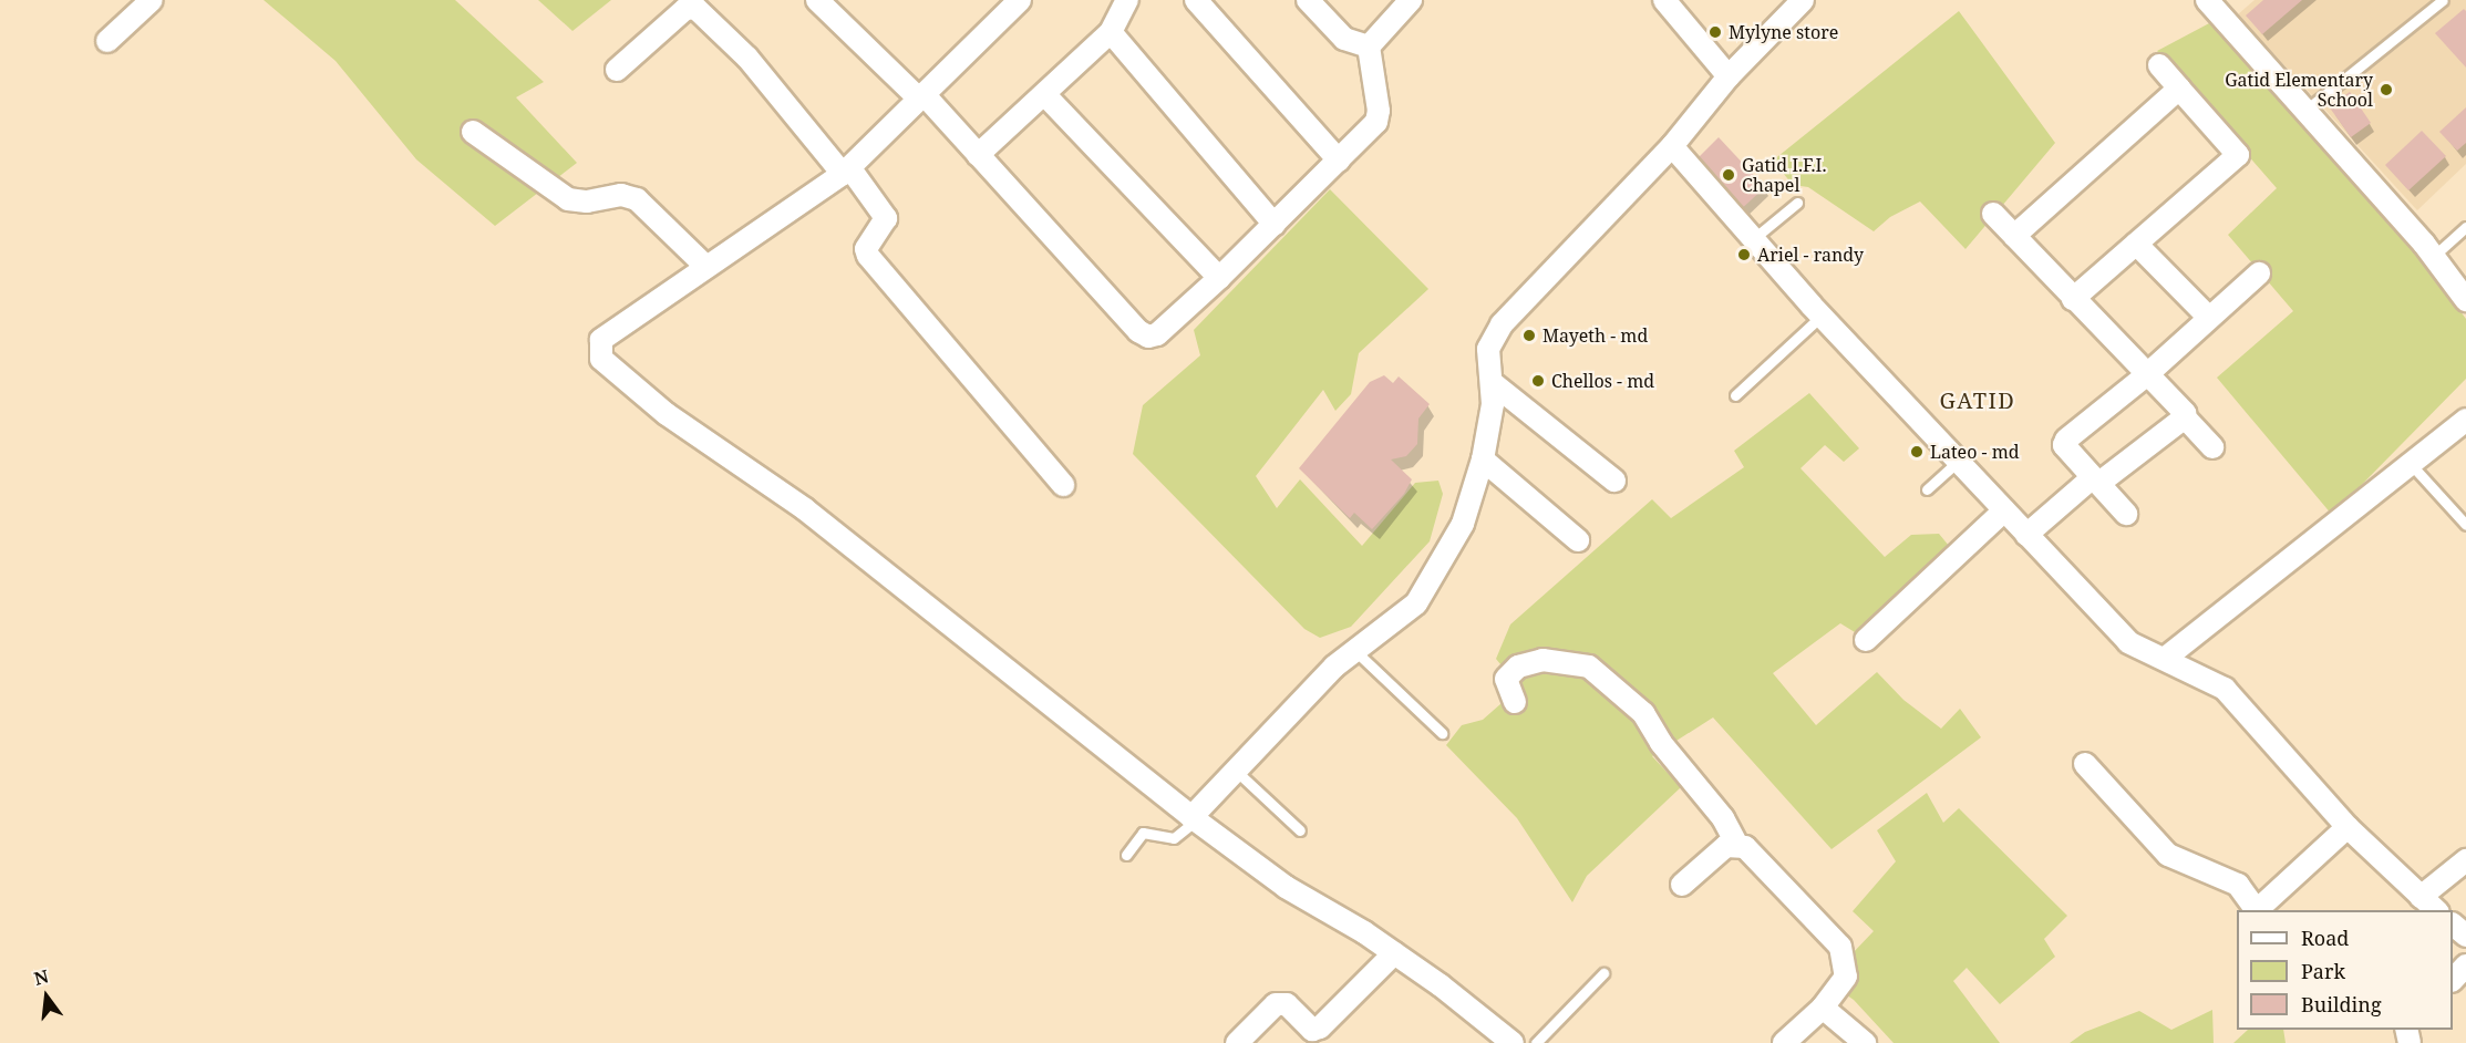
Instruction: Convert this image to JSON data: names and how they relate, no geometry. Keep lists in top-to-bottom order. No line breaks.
{"districts":["GATID"],"places":["Mylyne store","Gatid Elementary School","Gatid I.F.I. Chapel","Ariel - randy","Mayeth - md","Chellos - md","Lateo - md"],"legend":["Road","Park","Building"],"north":"top"}
